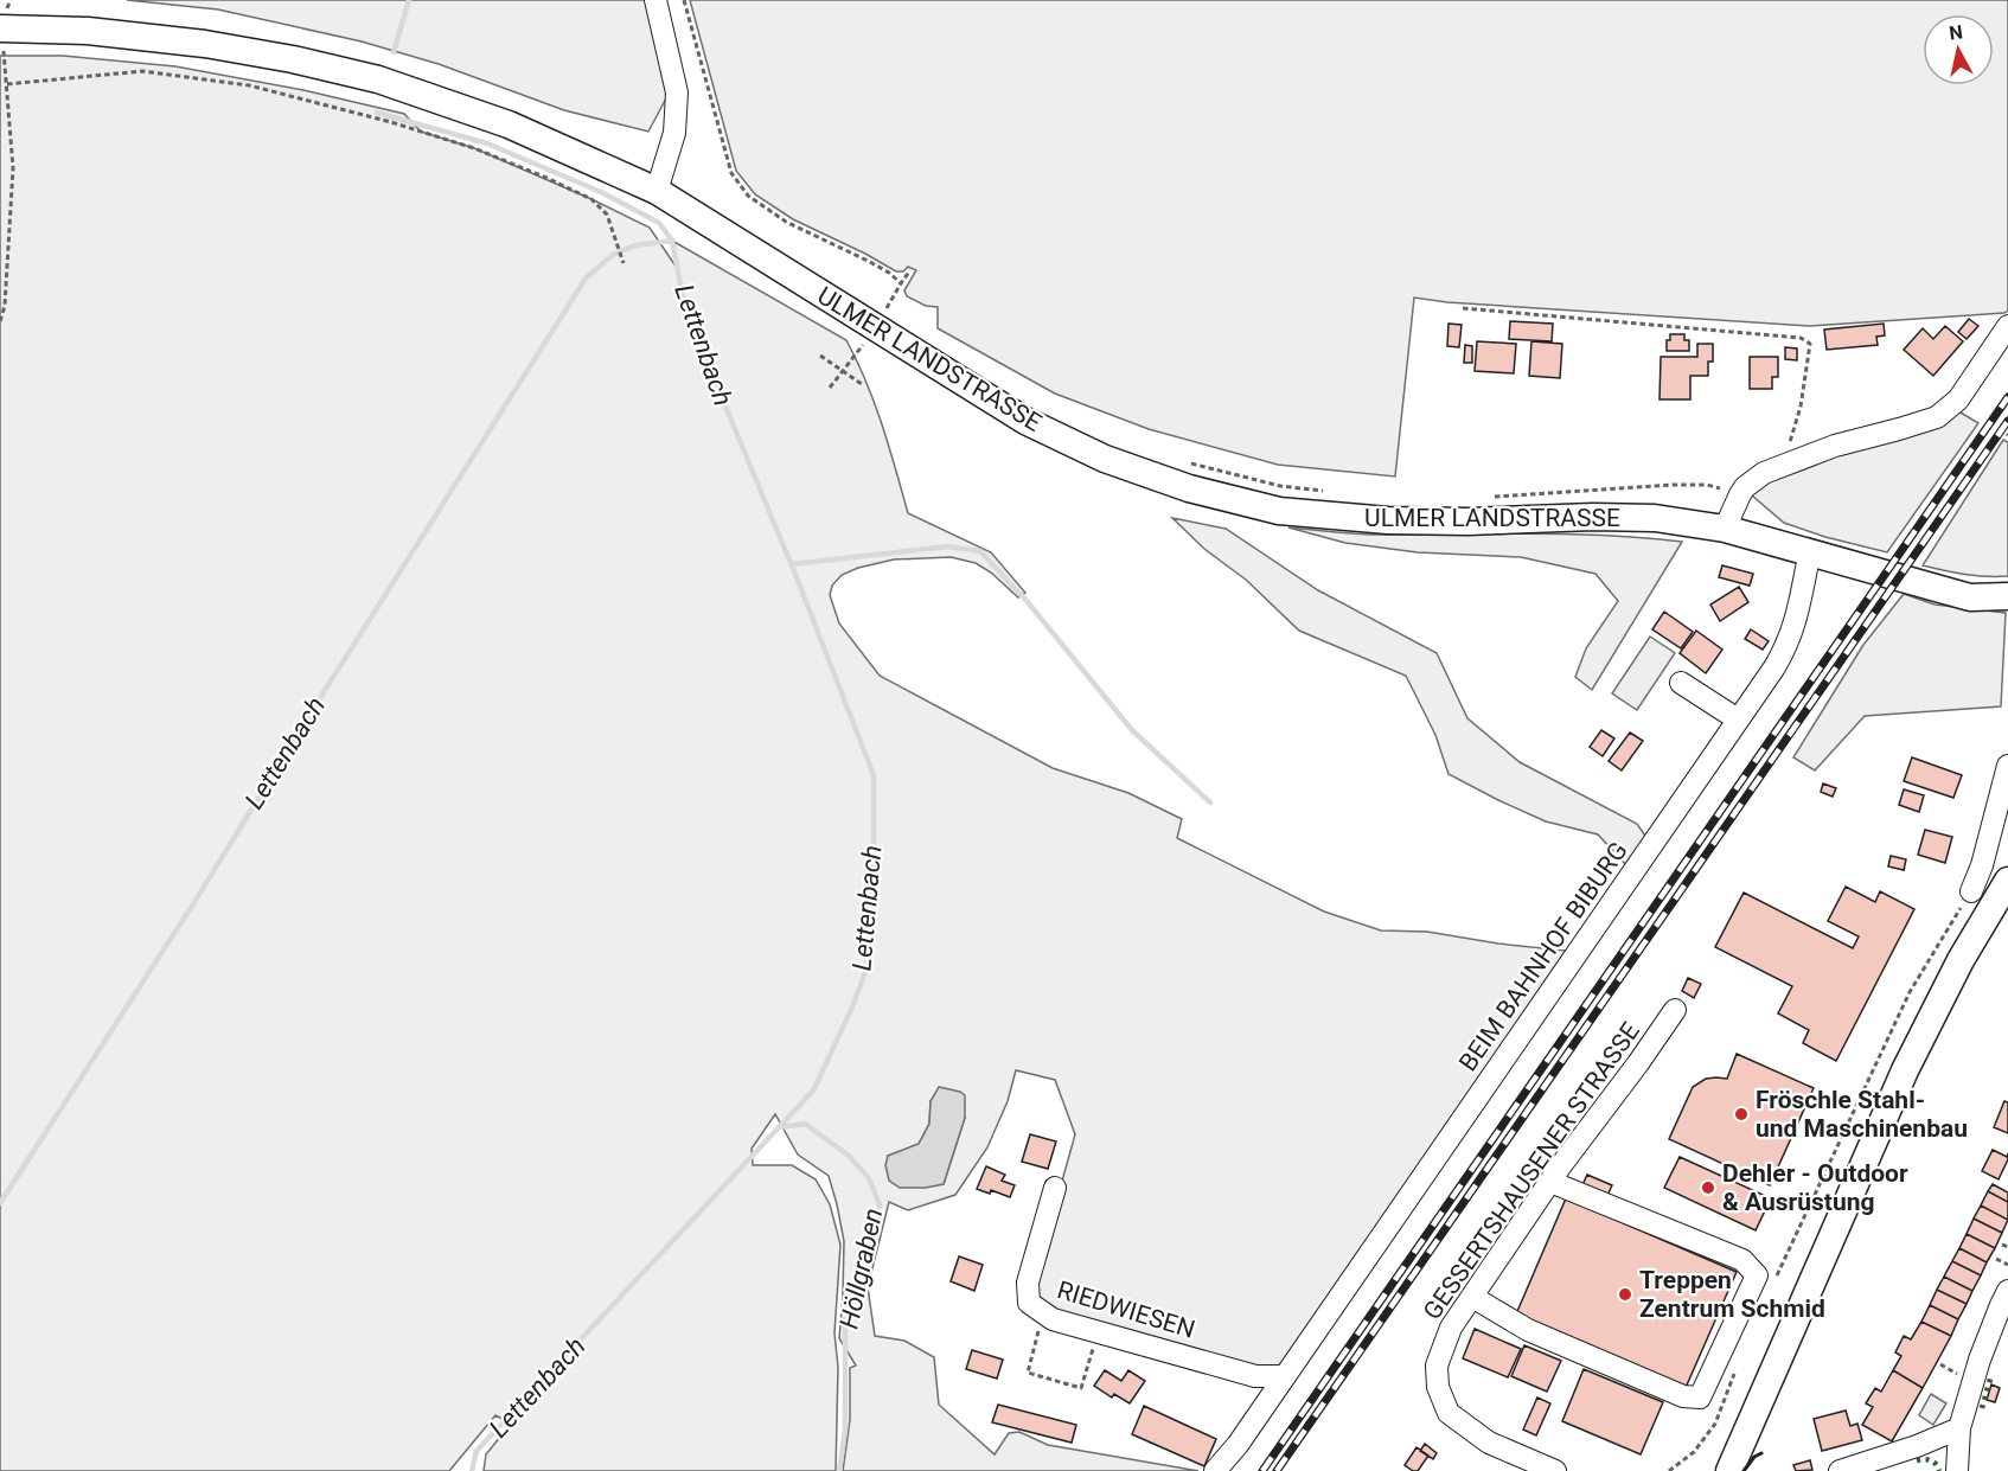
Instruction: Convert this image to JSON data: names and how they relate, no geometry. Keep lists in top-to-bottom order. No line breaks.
{"streets":{"main road":["ULMER LANDSTRASSE"],"street":["BEIM BAHNHOF BIBURG","GESSERTSHAUSENER STRASSE","RIEDWIESEN"]},"crossings":[["ULMER LANDSTRASSE","BEIM BAHNHOF BIBURG"],["BEIM BAHNHOF BIBURG","RIEDWIESEN"]],"water":["Lettenbach","Höllgraben"],"places":["Fröschle Stahl- und Maschinenbau","Dehler - Outdoor & Ausrüstung","Treppen Zentrum Schmid"],"north":"top"}
